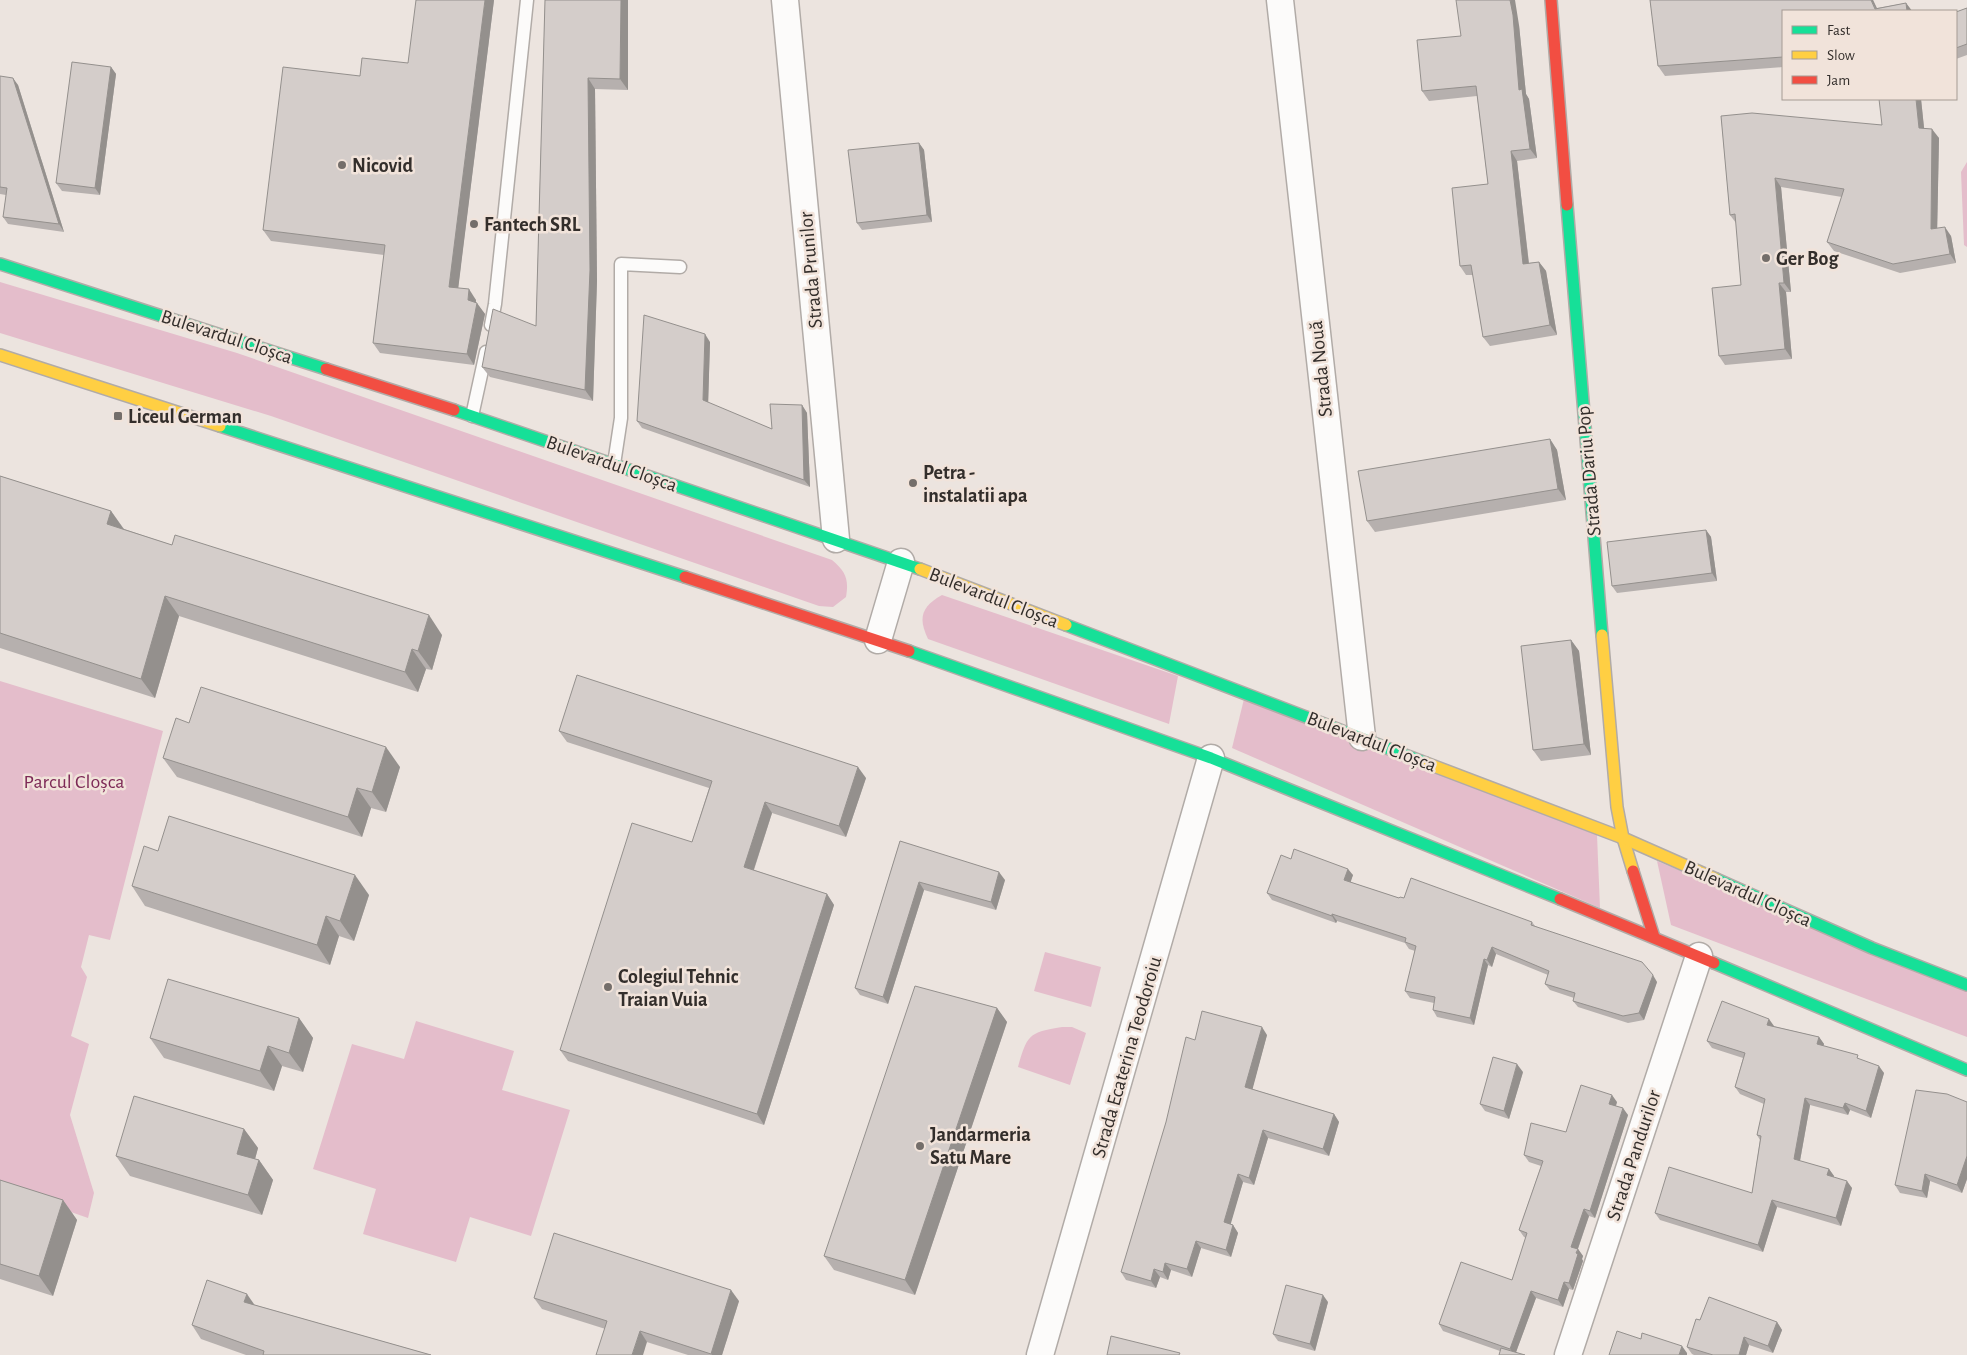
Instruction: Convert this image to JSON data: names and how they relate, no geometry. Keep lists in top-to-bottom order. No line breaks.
{"streets":{"main road":["Bulevardul Cloșca","Strada Dariu Pop"],"street":["Strada Prunilor","Strada Nouă","Strada Ecaterina Teodoroiu","Strada Pandurilor"]},"crossings":[["Strada Prunilor","Bulevardul Cloșca"],["Bulevardul Cloșca","Strada Nouă"],["Bulevardul Cloșca","Strada Dariu Pop"]],"parks":["Parcul Cloșca"],"places":{"other":["Nicovid","Fantech SRL","Ger Bog","Petra - instalatii apa","Colegiul Tehnic Traian Vuia","Jandarmeria Satu Mare"],"transit":["Liceul German"]},"legend":["Fast","Slow","Jam"]}
